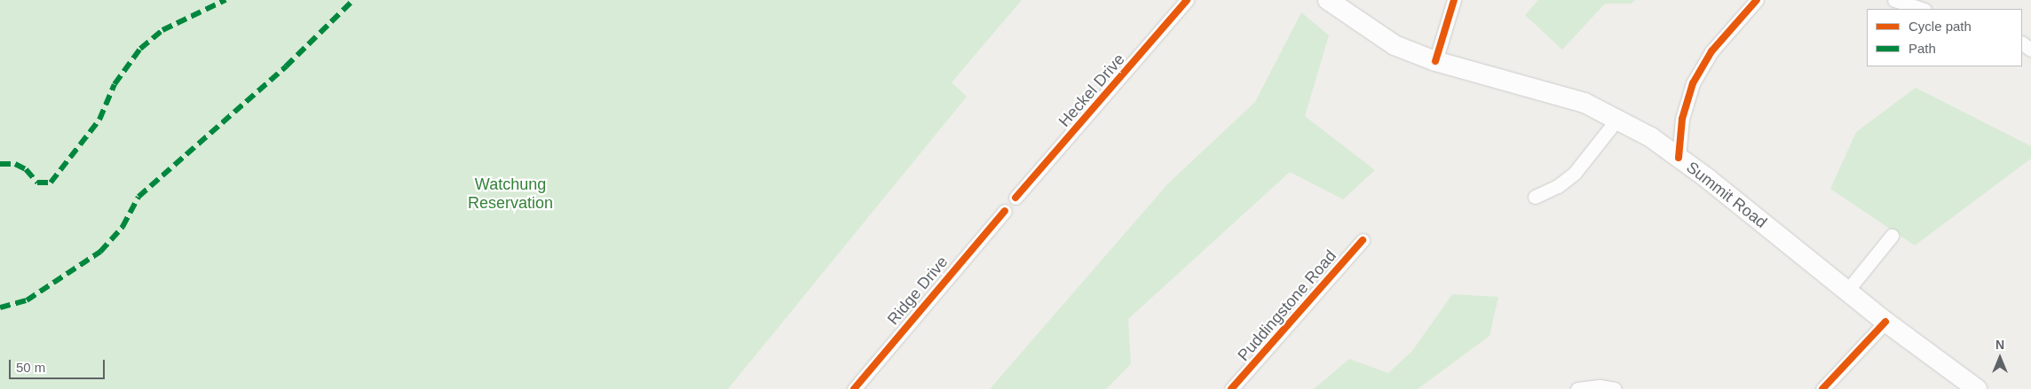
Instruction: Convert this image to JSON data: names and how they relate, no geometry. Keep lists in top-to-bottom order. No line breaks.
{"streets":{"main road":["Summit Road"],"street":["Heckel Drive","Ridge Drive","Puddingstone Road"]},"parks":["Watchung Reservation"],"legend":["Cycle path","Path"],"scale_bar":"50 m","north":"top"}
